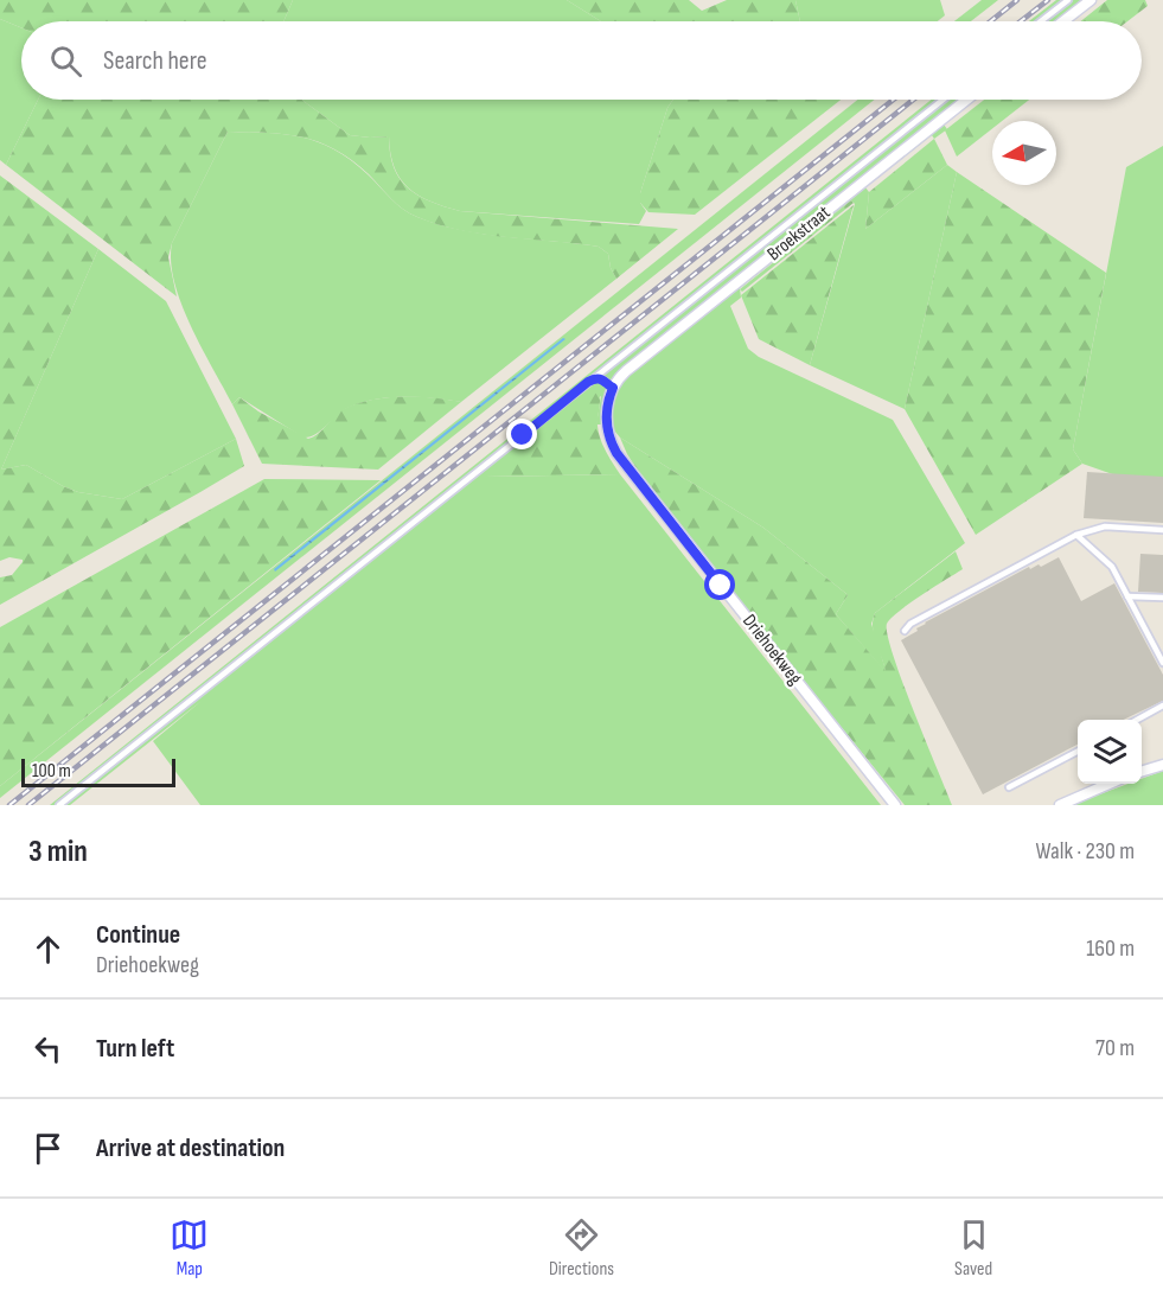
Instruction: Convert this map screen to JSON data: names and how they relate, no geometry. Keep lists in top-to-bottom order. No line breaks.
{"streets":{"street":["Broekstraat","Driehoekweg"]},"crossings":[["Broekstraat","Driehoekweg"]],"scale_bar":"100 m","north":"left","page":{"search":"Search here","scale":"100 m","heading":["3 min","Walk · 230 m"],"list":[["Continue","Driehoekweg","160 m"],["Turn left","70 m"],"Arrive at destination"],"nav":["Map","Directions","Saved"]}}
